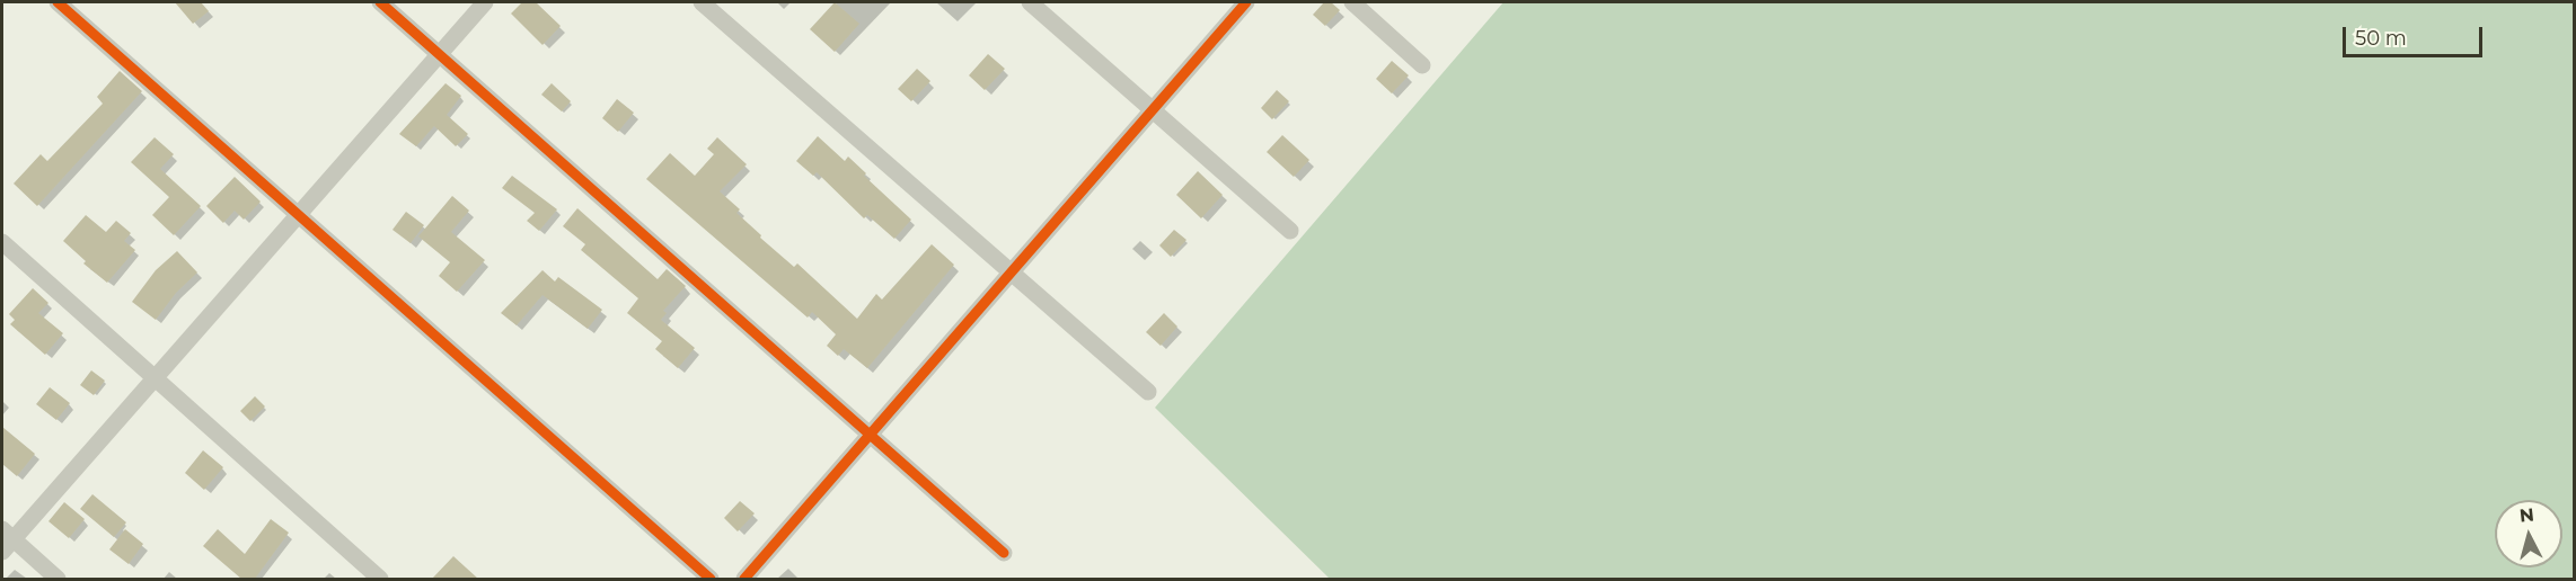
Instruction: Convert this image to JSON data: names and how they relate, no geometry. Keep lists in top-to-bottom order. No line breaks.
{"scale_bar":"50 m","north":"top"}
